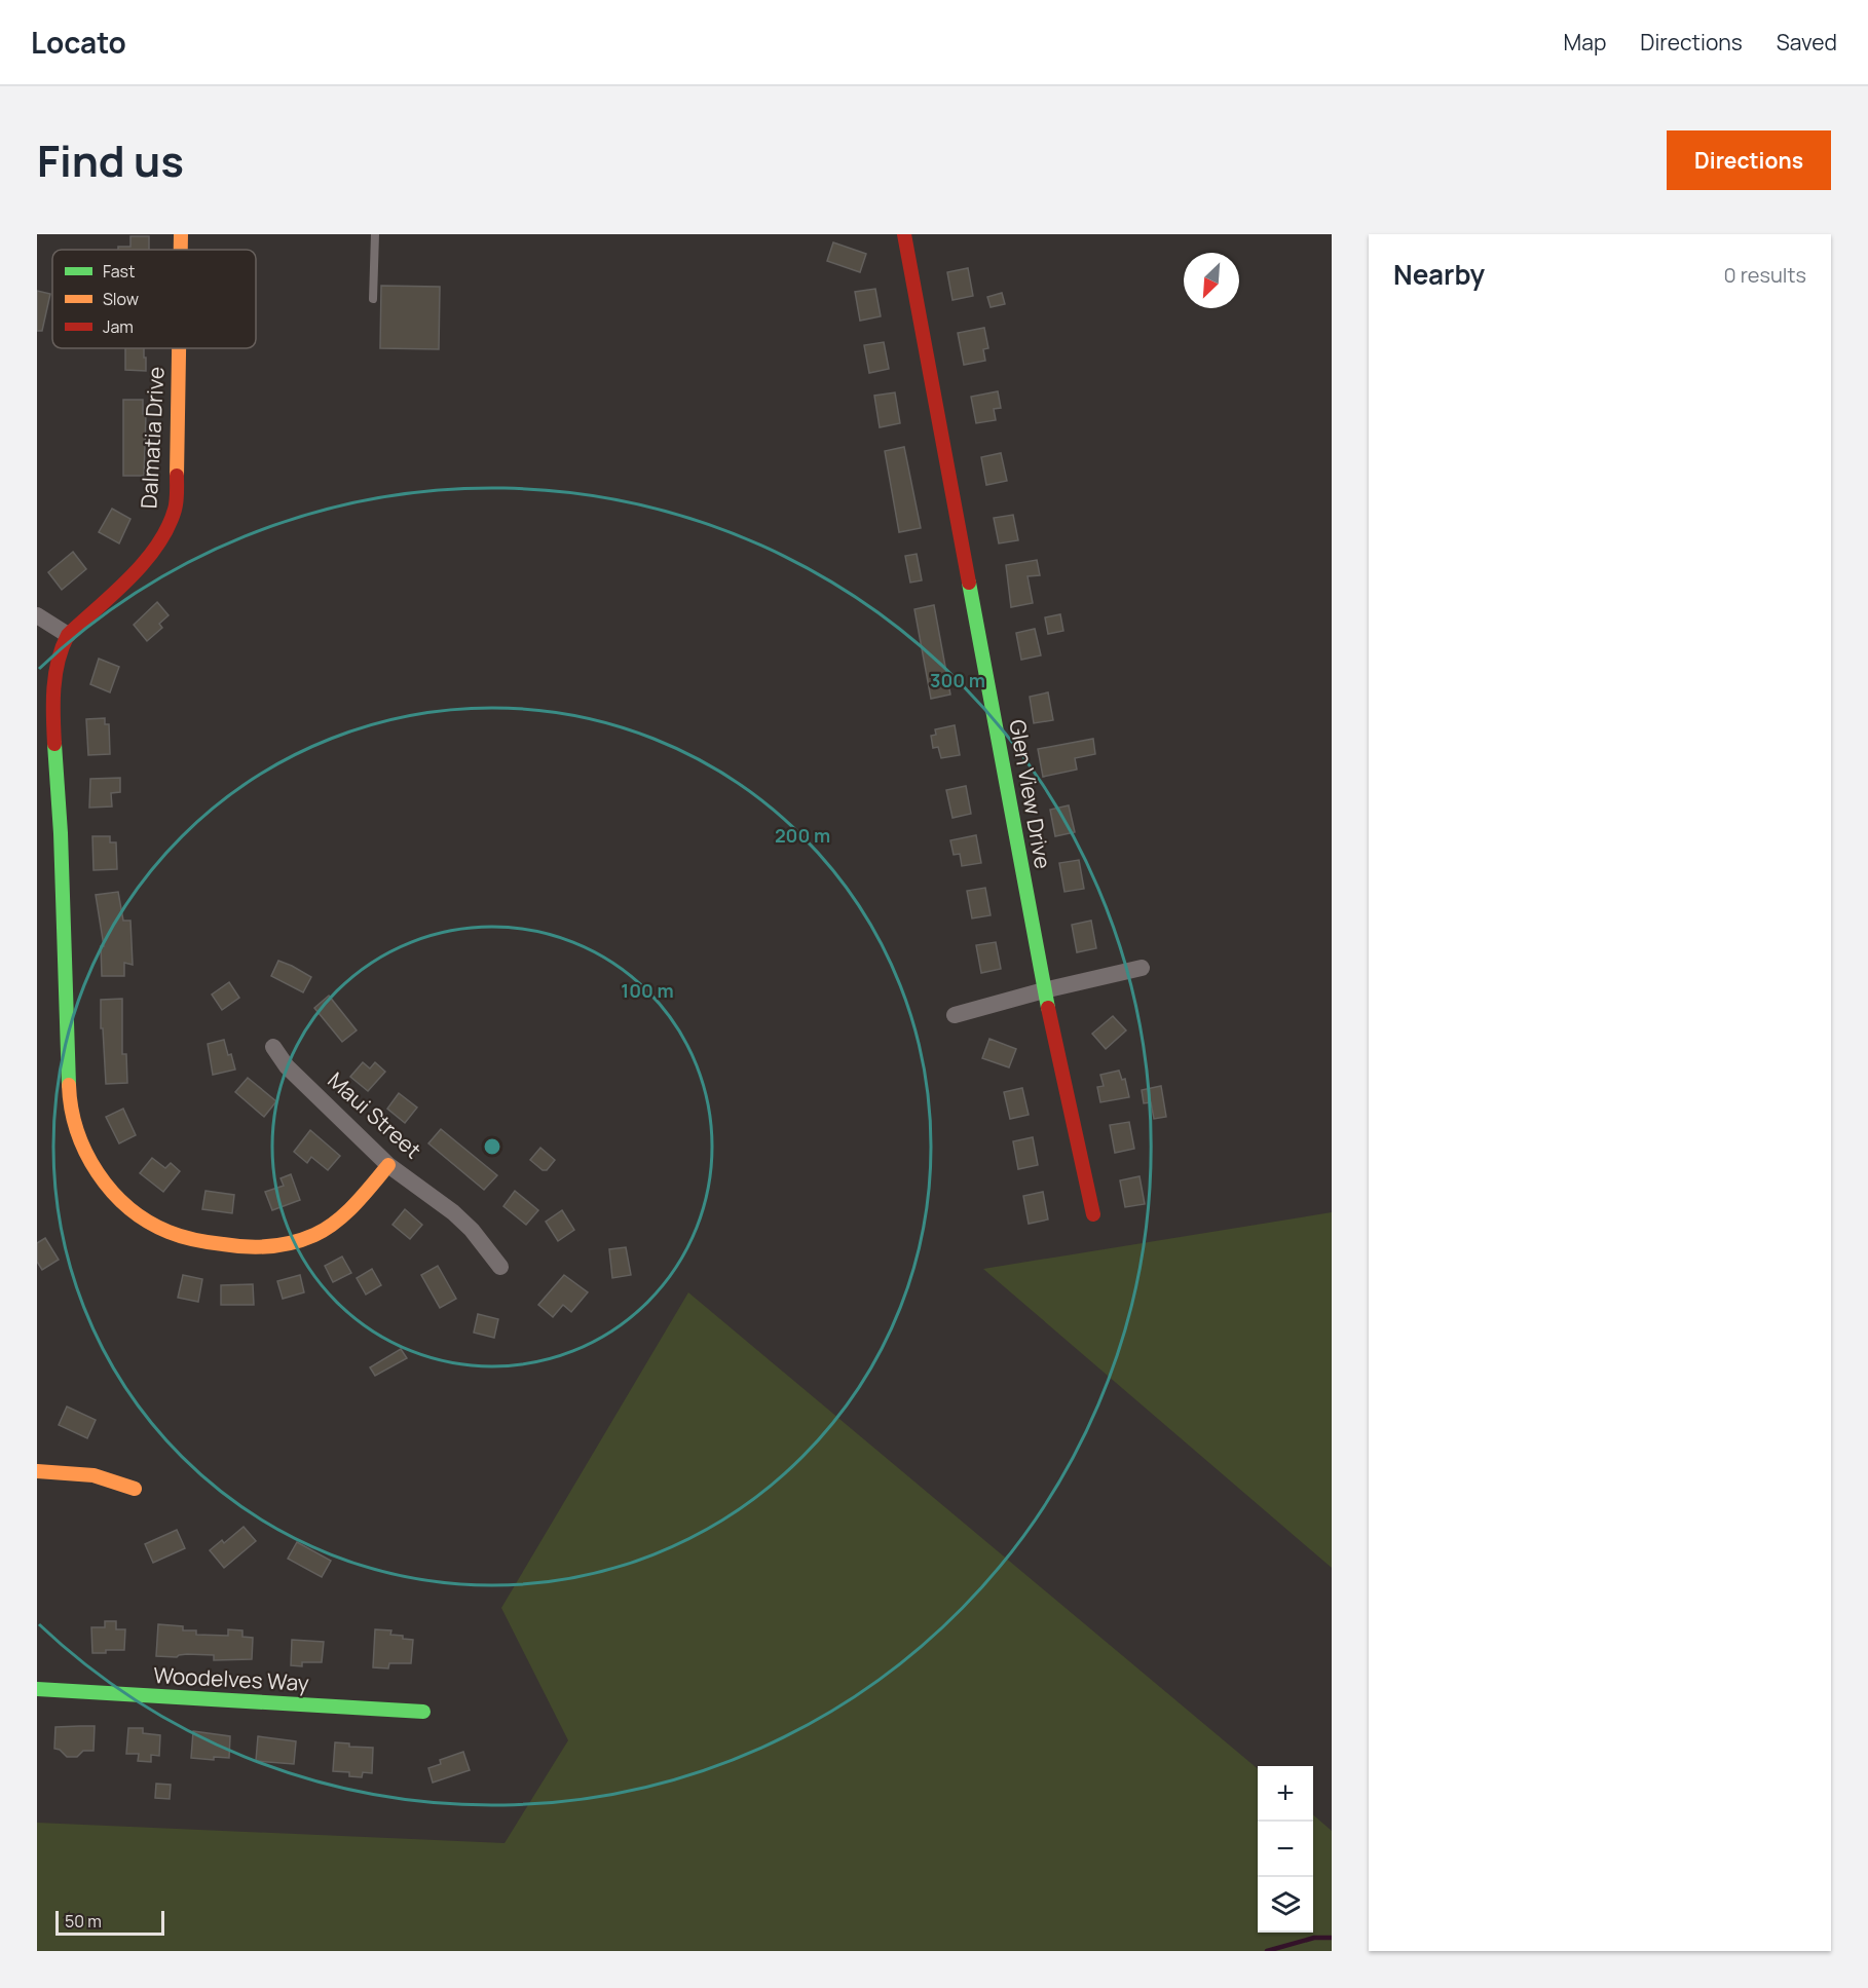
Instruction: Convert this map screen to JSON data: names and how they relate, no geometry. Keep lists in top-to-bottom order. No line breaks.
{"streets":{"street":["Dalmatia Drive","Glen View Drive","Maui Street","Woodelves Way"]},"crossings":[["Dalmatia Drive","Maui Street"]],"legend":["Fast","Slow","Jam"],"scale_bar":"50 m","north":"bottom left","page":{"header":"Locato","nav":["Map","Directions","Saved"],"title":"Find us","buttons":"Directions","heading":["Nearby","0 results"],"map_buttons":["+","−"],"scale":"50 m"},"rings":["300 m","200 m","100 m"]}
